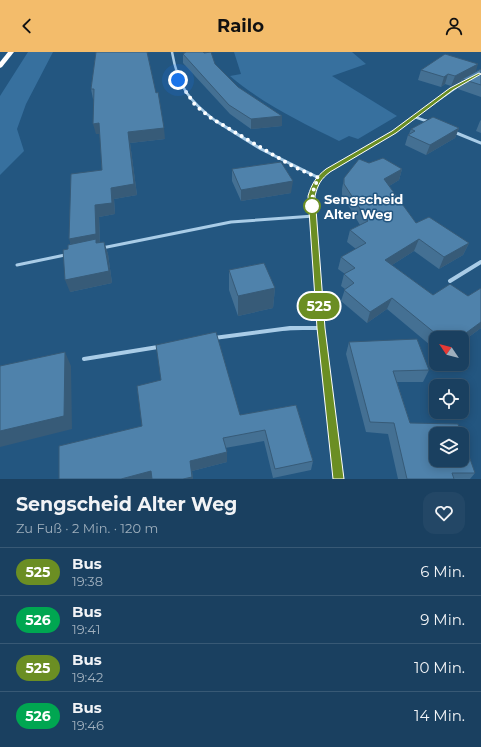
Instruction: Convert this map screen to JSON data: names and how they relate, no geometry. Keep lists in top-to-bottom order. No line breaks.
{"places":["Sengscheid Alter Weg"],"lines":["bus line 525"],"north":"top left","page":{"header":"Railo","on_map":"525","heading":["Sengscheid Alter Weg","Zu Fuß · 2 Min. · 120 m"],"list":[{"mark":"525","name":"Bus","note":"19:38","value":"6 Min."},{"mark":"526","name":"Bus","note":"19:41","value":"9 Min."},{"mark":"525","name":"Bus","note":"19:42","value":"10 Min."},{"mark":"526","name":"Bus","note":"19:46","value":"14 Min."}]}}
